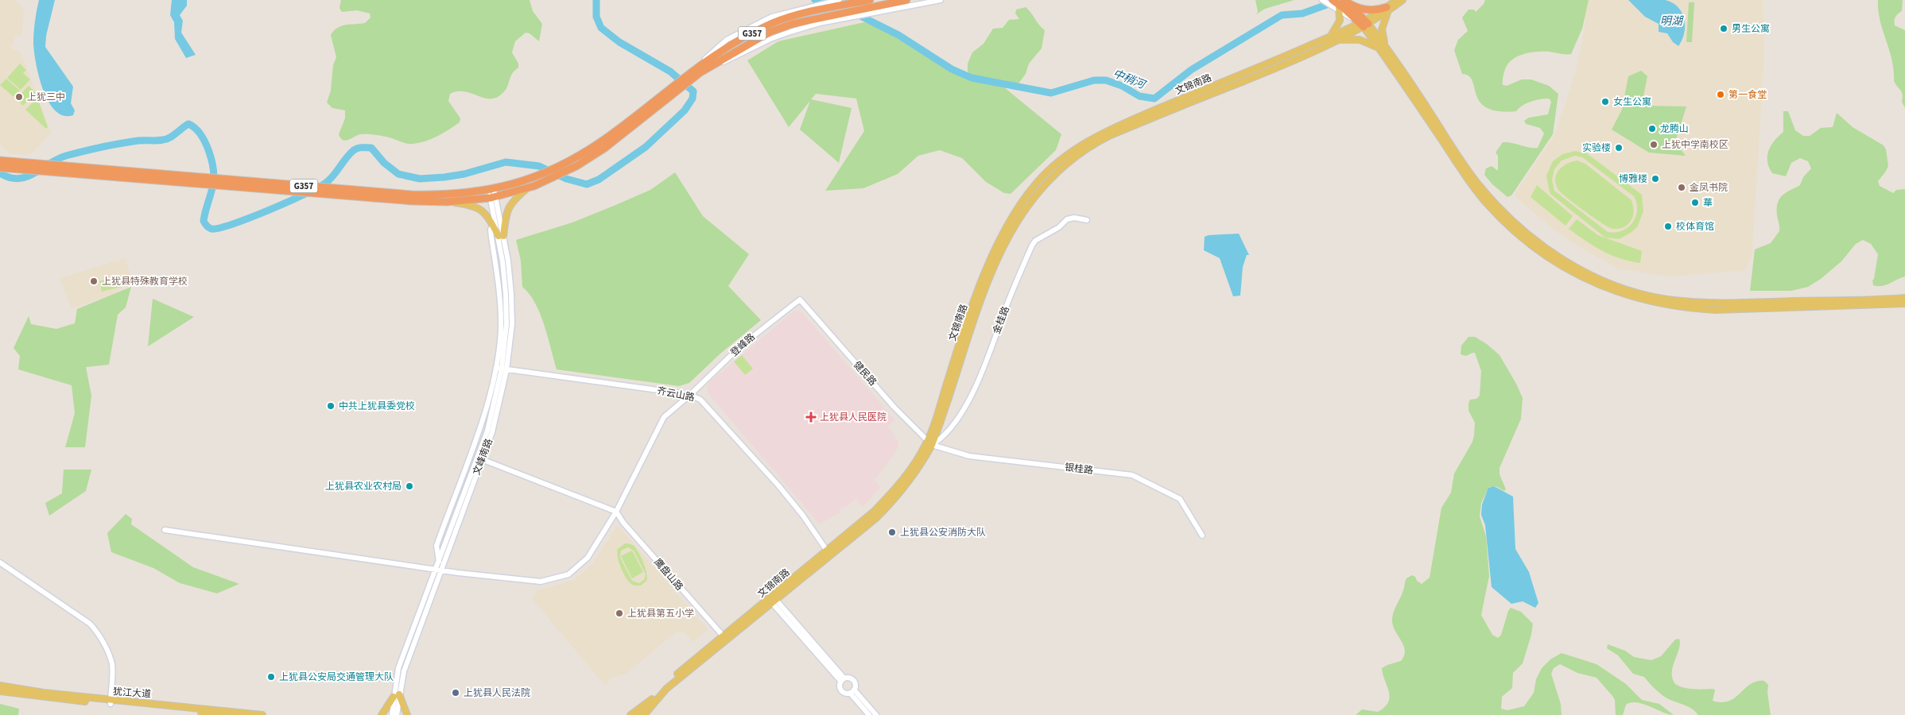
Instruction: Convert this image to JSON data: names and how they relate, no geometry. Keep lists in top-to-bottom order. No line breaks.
{"streets":{"highway":["G357"],"main road":["文锦南路","犹江大道"],"street":["金桂路","登峰路","健民路","齐云山路","文峰南路","银桂路","鹰盘山路"]},"crossings":[["G357","文峰南路"],["文锦南路","金桂路"],["文锦南路","健民路"],["文锦南路","齐云山路"],["文锦南路","银桂路"],["文锦南路","鹰盘山路"],["金桂路","健民路"],["金桂路","银桂路"],["登峰路","健民路"],["登峰路","齐云山路"],["登峰路","文峰南路"],["登峰路","鹰盘山路"],["健民路","银桂路"],["齐云山路","文峰南路"]],"water":["明湖","中稍河"],"places":{"other":["男生公寓","第一食堂","上犹三中","女生公寓","龙腾山","上犹中学南校区","实验楼","博雅楼","金凤书院","華","校体育馆","上犹县特殊教育学校","中共上犹县委党校","上犹县农业农村局","上犹县公安消防大队","上犹县第五小学","上犹县公安局交通管理大队","上犹县人民法院"],"health":["上犹县人民医院"]}}
